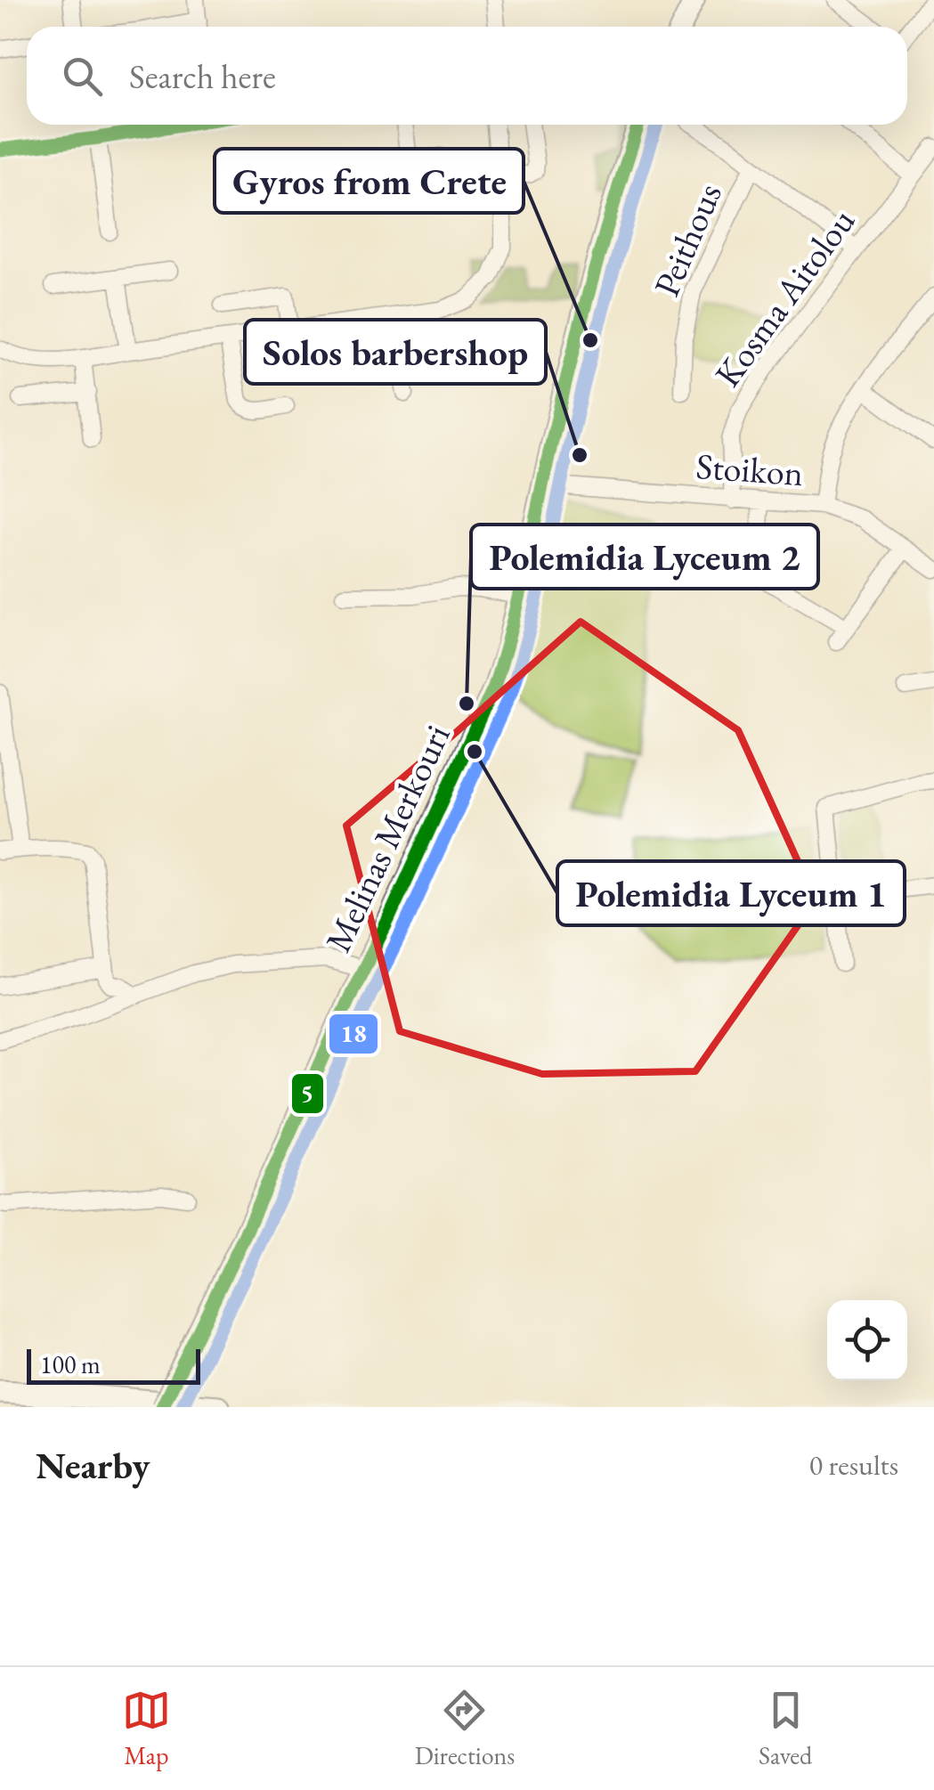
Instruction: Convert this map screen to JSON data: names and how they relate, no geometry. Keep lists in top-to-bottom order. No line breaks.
{"streets":{"main road":["Melinas Merkouri"],"street":["Peithous","Kosma Aitolou","Stoikon"]},"crossings":[["Kosma Aitolou","Stoikon"],["Stoikon","Melinas Merkouri"]],"places":["Gyros from Crete","Solos barbershop","Polemidia Lyceum 2","Polemidia Lyceum 1"],"lines":["transit line 5","transit line 18"],"scale_bar":"100 m","page":{"search":"Search here","scale":"100 m","heading":["Nearby","0 results"],"nav":["Map","Directions","Saved"]}}
